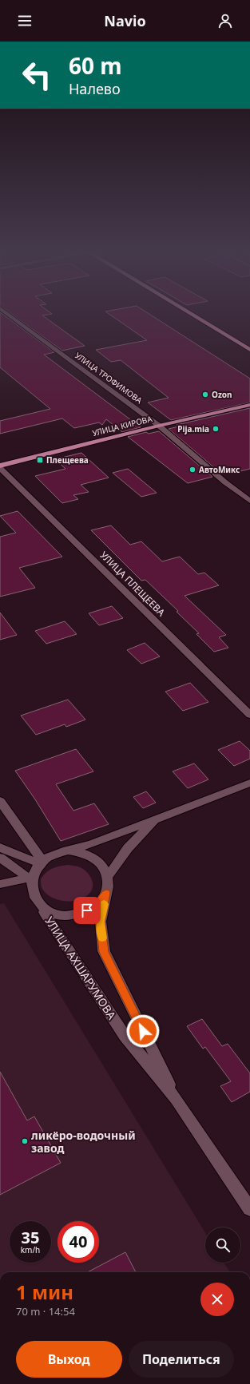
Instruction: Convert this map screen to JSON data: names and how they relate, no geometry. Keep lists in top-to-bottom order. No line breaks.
{"streets":{"main road":["УЛИЦА КИРОВА"],"street":["УЛИЦА ТРОФИМОВА","УЛИЦА ПЛЕЩЕЕВА","УЛИЦА АХШАРУМОВА"]},"crossings":[["УЛИЦА ТРОФИМОВА","УЛИЦА КИРОВА"],["УЛИЦА КИРОВА","УЛИЦА ПЛЕЩЕЕВА"]],"places":{"other":["Ozon","Pija.mia","АвтоМикс","ликёро-водочный завод"],"transit":["Плещеева"]},"page":{"header":"Navio","turn":["60 m","Налево"],"speed":"35 km/h","limit":"40","heading":["1 мин","70 m · 14:54"],"buttons":["Выход","Поделиться"]}}
